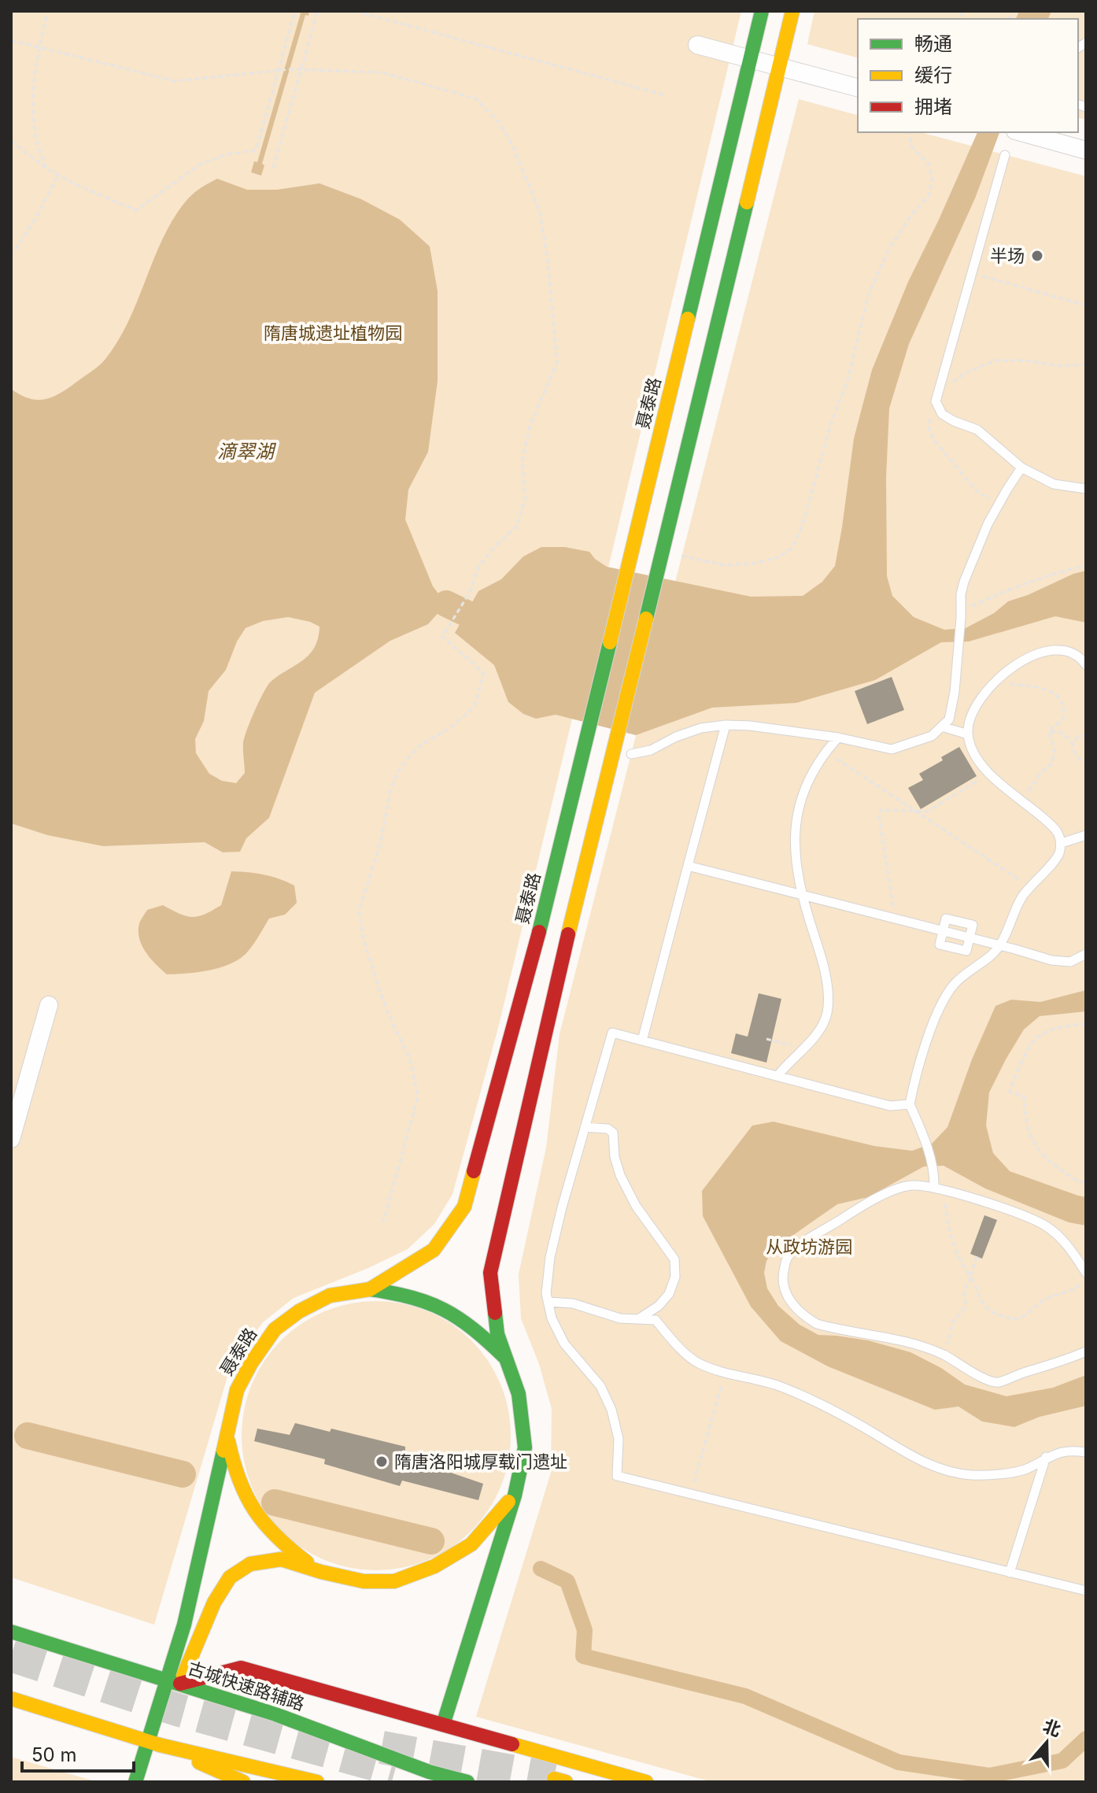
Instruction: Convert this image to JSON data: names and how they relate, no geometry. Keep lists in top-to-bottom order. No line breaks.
{"streets":{"main road":["聂泰路","古城快速路辅路"]},"crossings":[["聂泰路","古城快速路辅路"]],"water":["滴翠湖"],"parks":["隋唐城遗址植物园","从政坊游园"],"places":["半场","隋唐洛阳城厚载门遗址"],"legend":["畅通","缓行","拥堵"],"scale_bar":"50 m","north":"top"}
